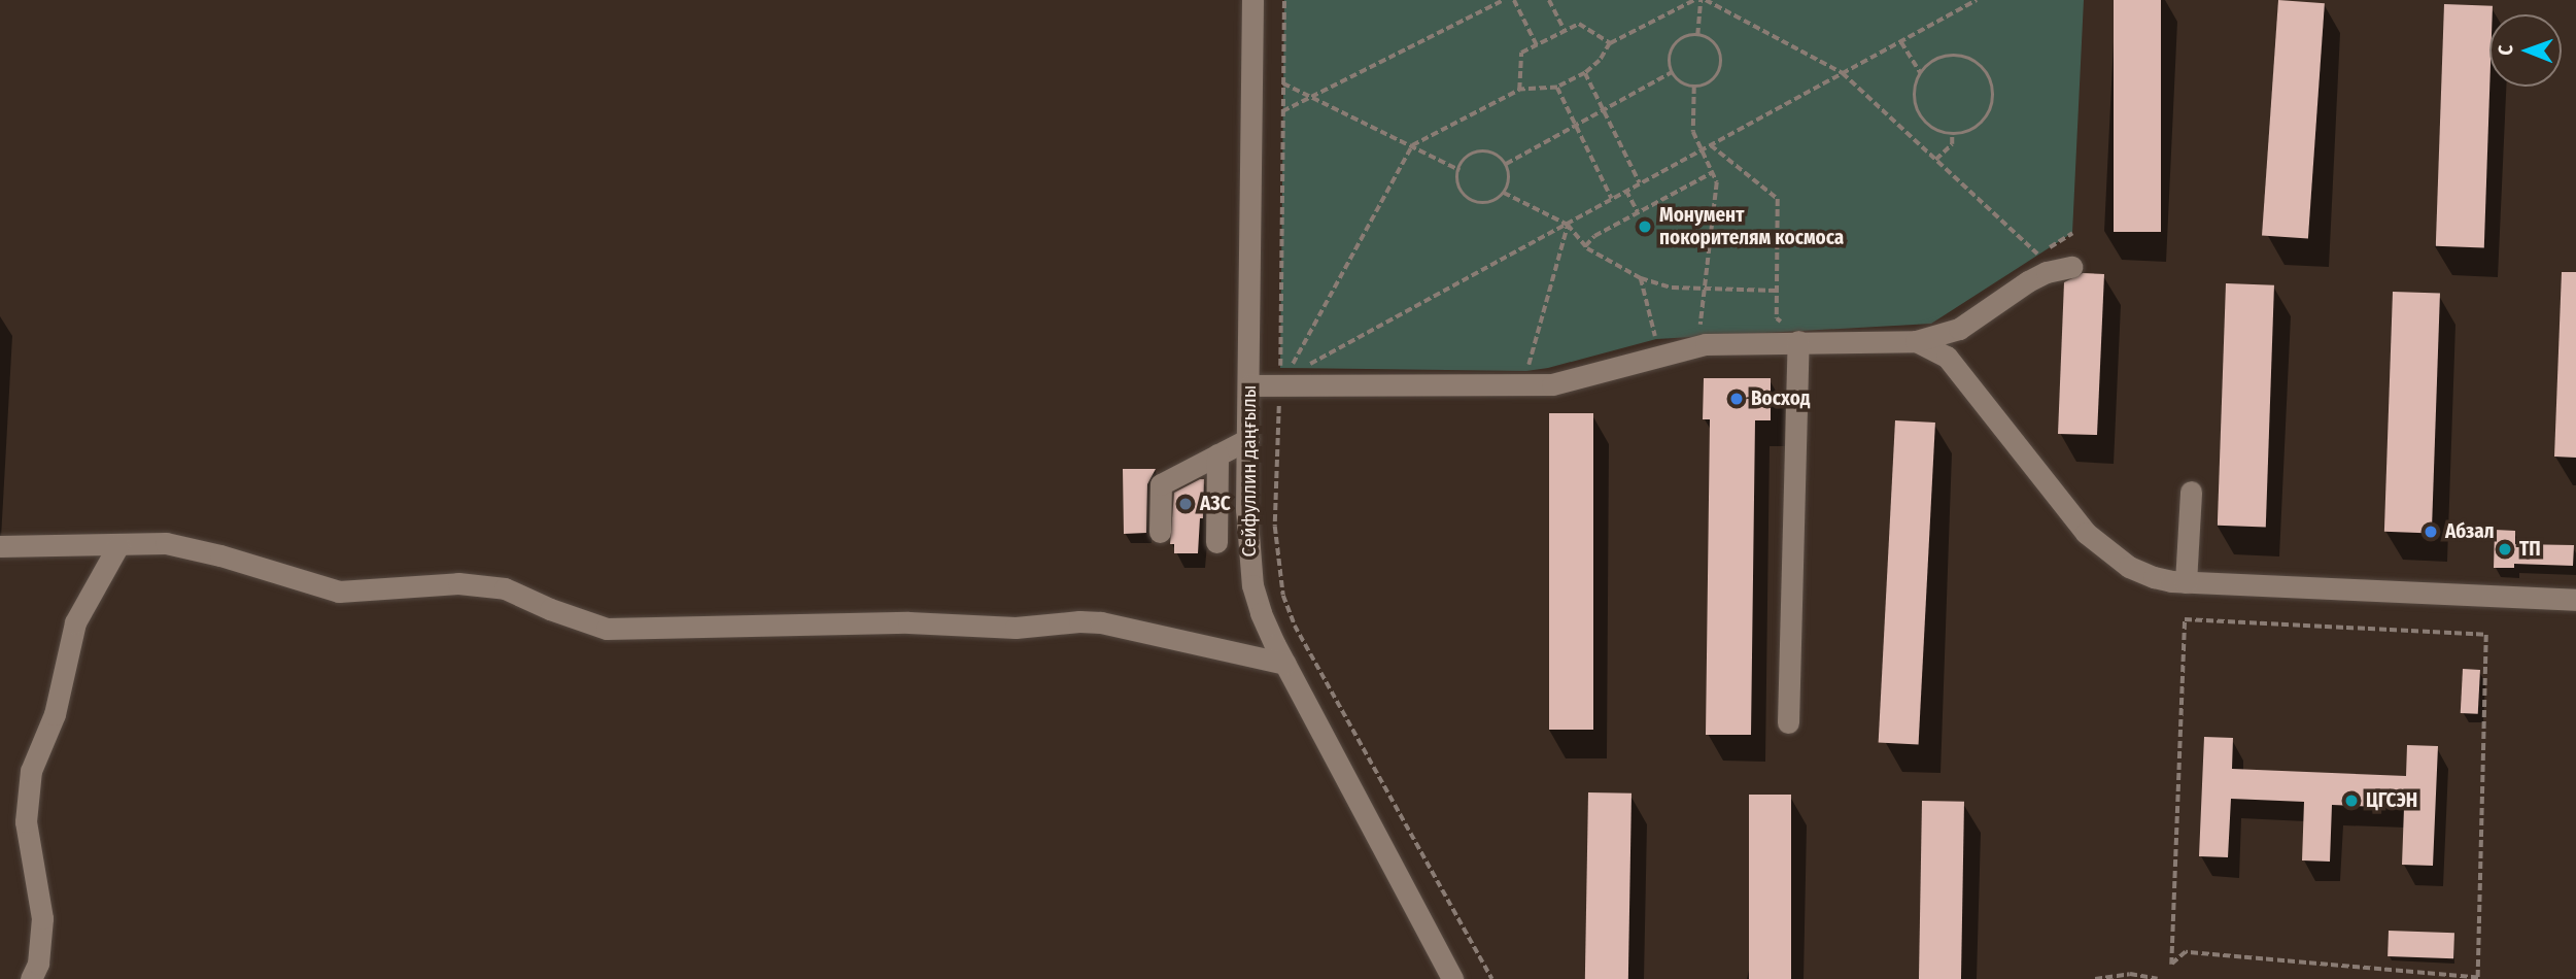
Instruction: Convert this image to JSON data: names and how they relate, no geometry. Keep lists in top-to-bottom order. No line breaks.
{"streets":{"street":["Сейфуллин даңғылы"]},"places":["Монумент покорителям космоса","Восход","АЗС","Абзал","ТП","ЦГСЭН"],"north":"left"}
